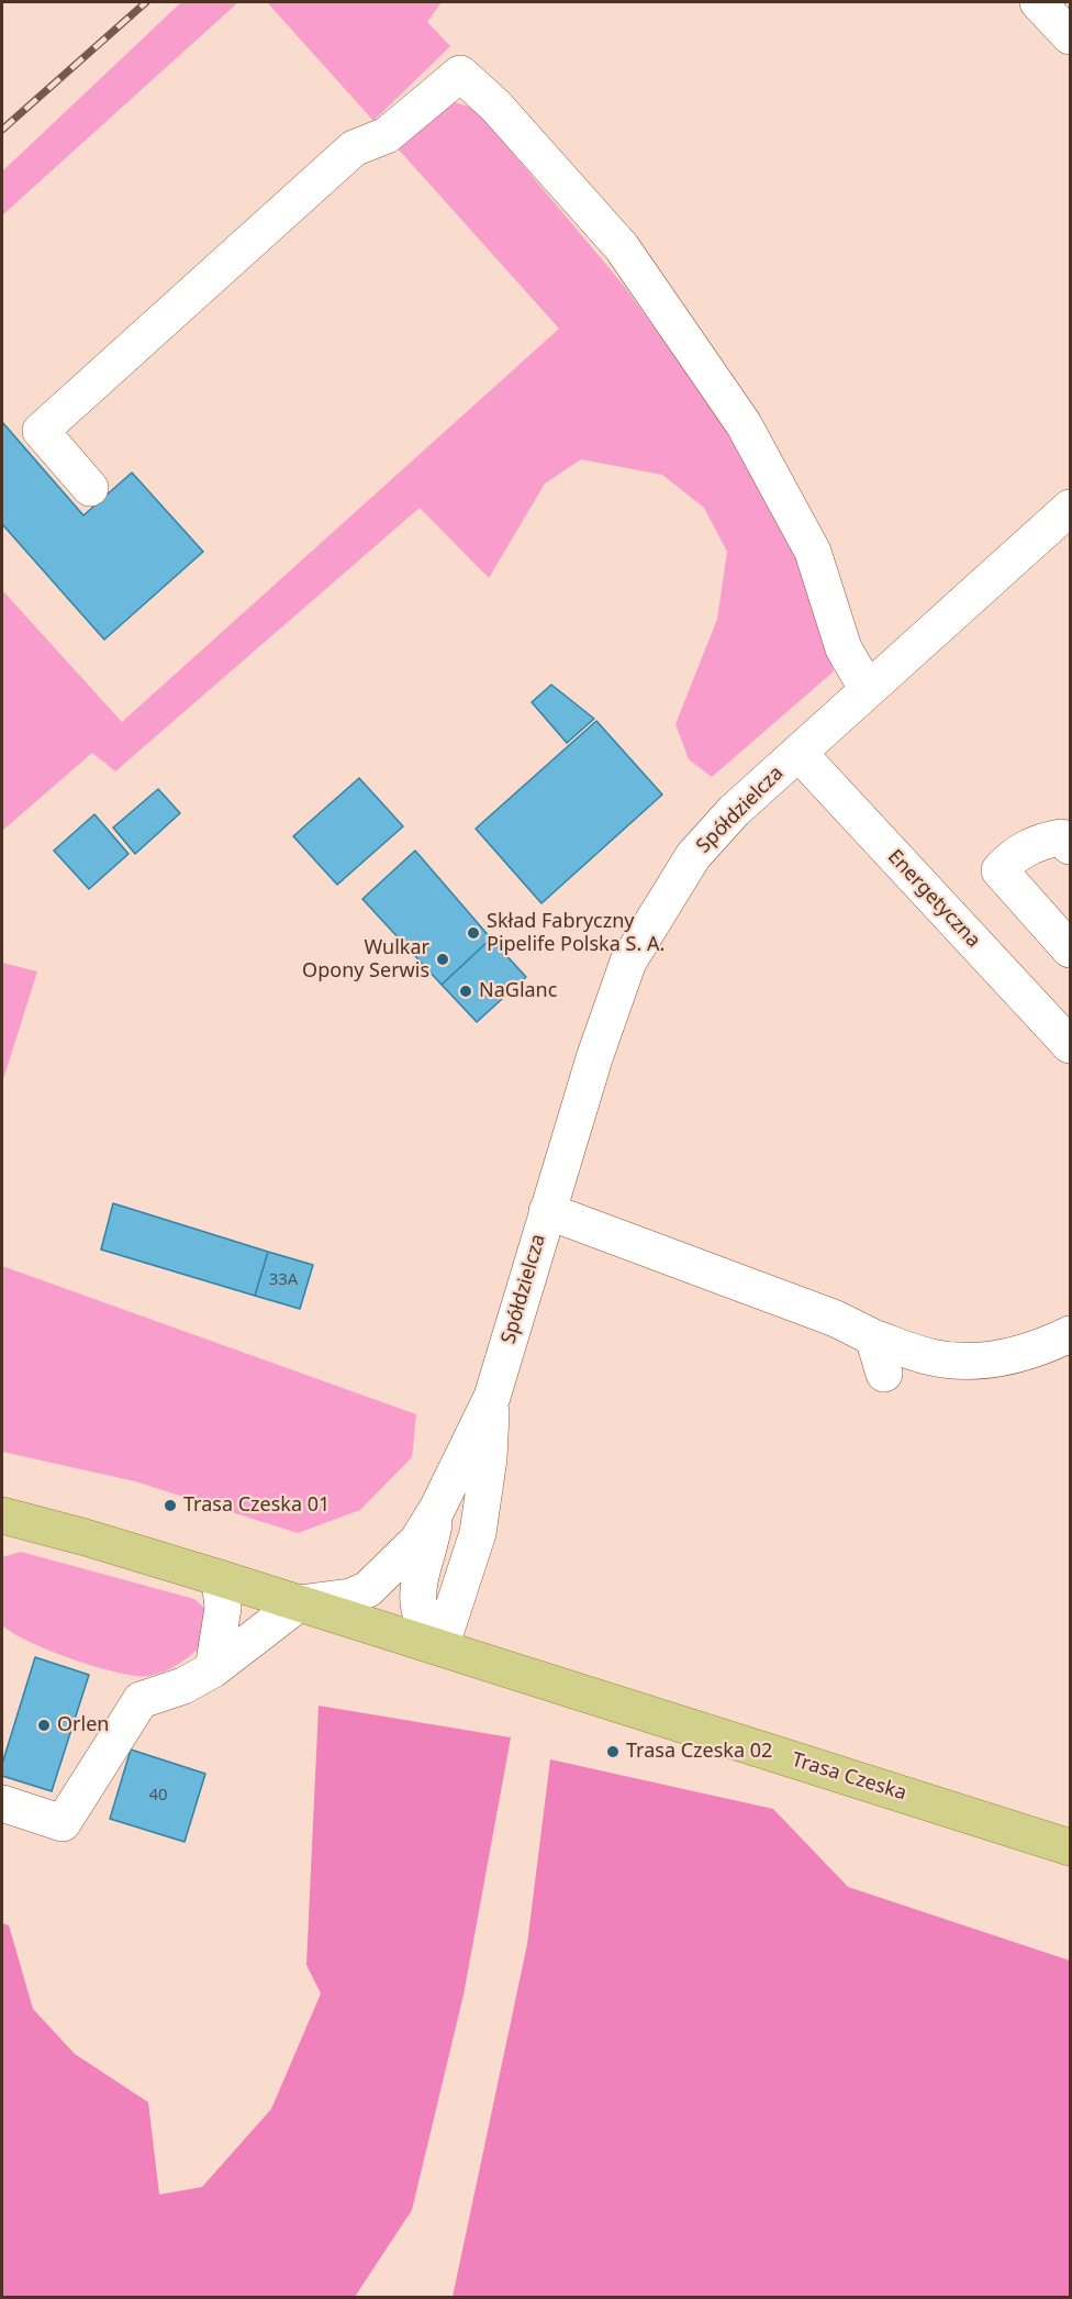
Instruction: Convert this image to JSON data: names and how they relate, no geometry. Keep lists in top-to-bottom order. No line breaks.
{"streets":{"main road":["Spółdzielcza","Trasa Czeska"],"street":["Energetyczna"]},"crossings":[["Spółdzielcza","Energetyczna"],["Spółdzielcza","Trasa Czeska"]],"places":["Skład Fabryczny Pipelife Polska S. A.","Wulkar Opony Serwis","NaGlanc","Trasa Czeska 01","Orlen","Trasa Czeska 02"],"house_numbers":["33A","40"]}
